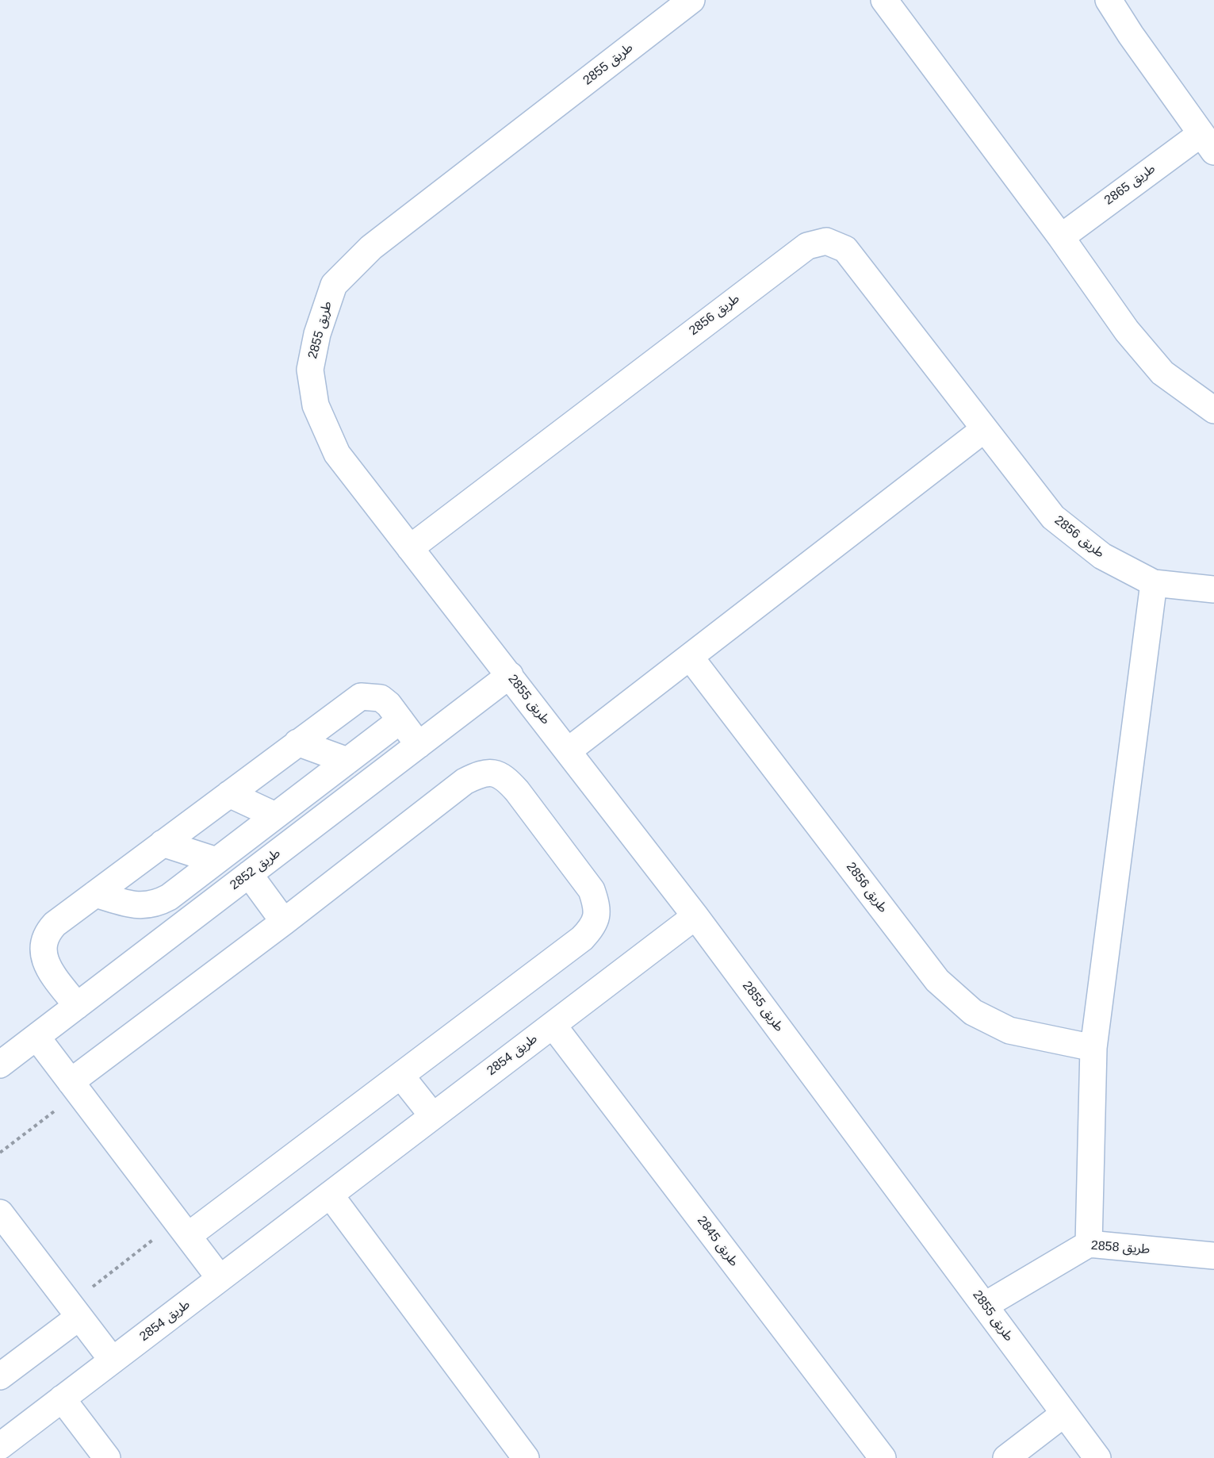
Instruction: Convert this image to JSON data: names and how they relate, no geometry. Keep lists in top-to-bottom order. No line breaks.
{"streets":{"street":["طريق 2855","طريق 2865","طريق 2856","طريق 2852","طريق 2854","طريق 2845","طريق 2858"]},"crossings":[["طريق 2855","طريق 2856"],["طريق 2855","طريق 2852"],["طريق 2855","طريق 2854"],["طريق 2855","طريق 2858"],["طريق 2854","طريق 2845"]]}
